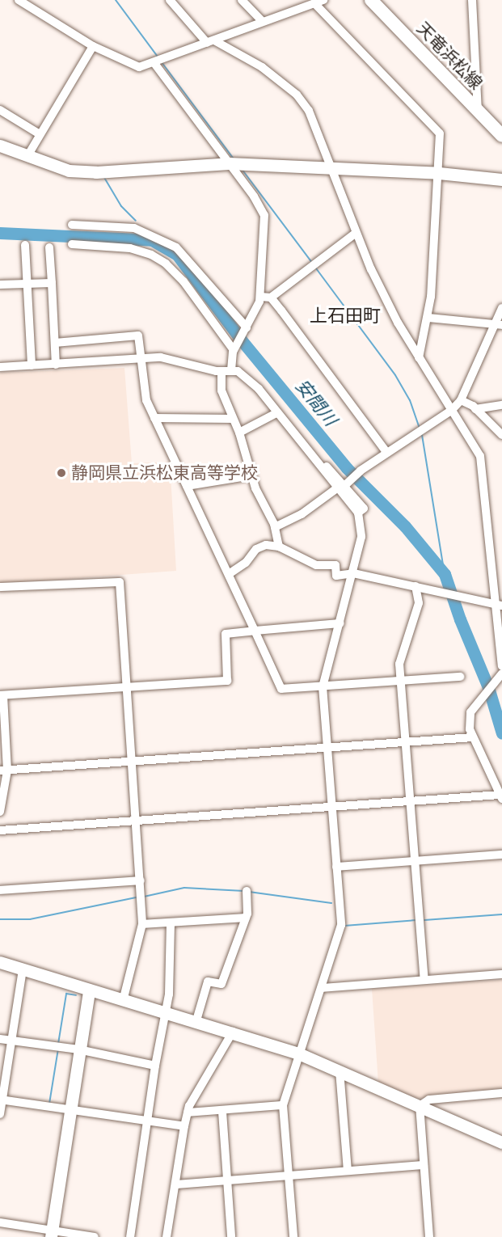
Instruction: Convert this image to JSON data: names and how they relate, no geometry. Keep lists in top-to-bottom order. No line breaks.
{"streets":{"main road":["天竜浜松線"]},"districts":["上石田町"],"water":["安間川"],"places":["静岡県立浜松東高等学校"]}
